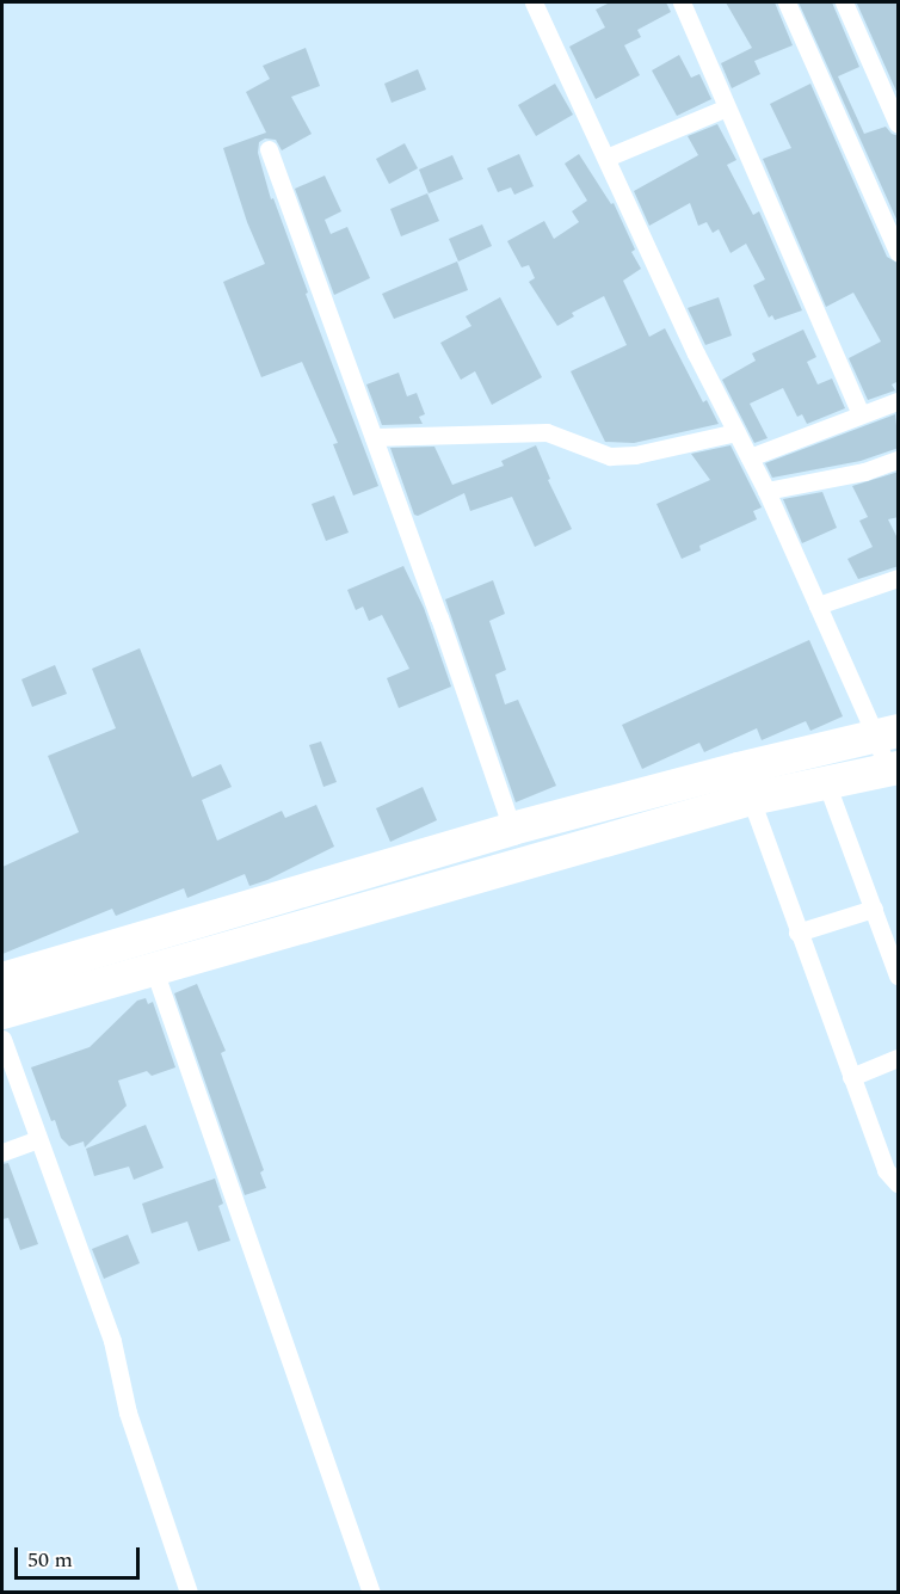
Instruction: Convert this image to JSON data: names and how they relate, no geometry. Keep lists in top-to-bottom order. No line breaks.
{"scale_bar":"50 m"}
